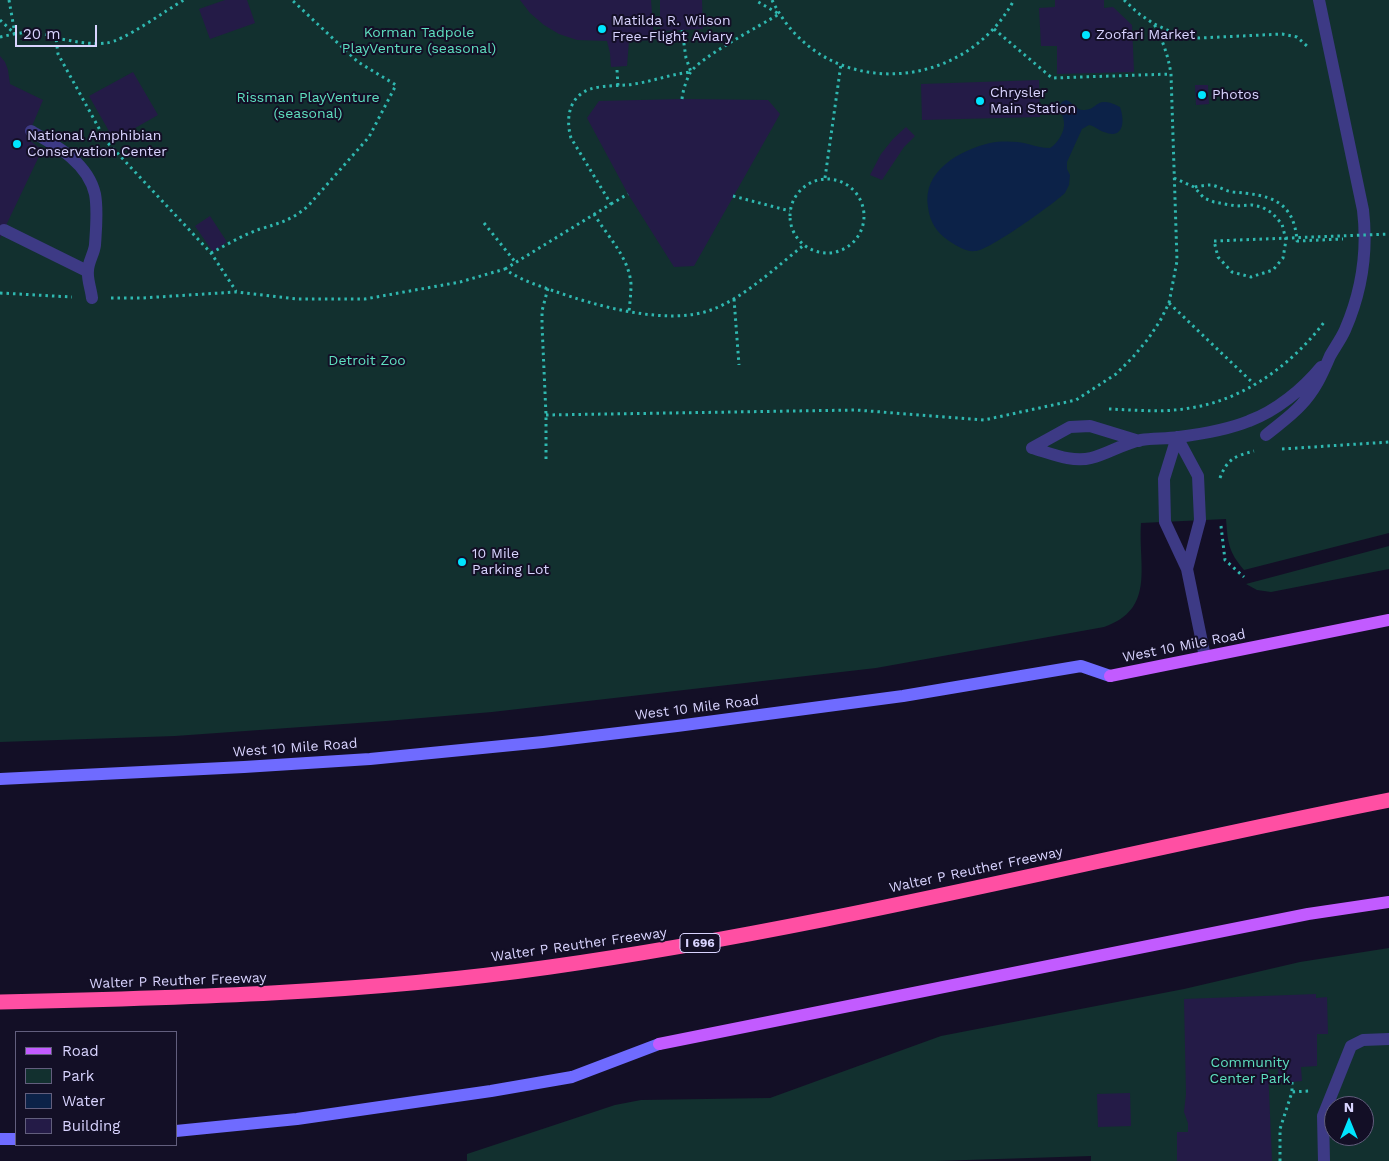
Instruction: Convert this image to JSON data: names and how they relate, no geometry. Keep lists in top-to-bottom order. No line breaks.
{"streets":{"highway":["Walter P Reuther Freeway","I 696"],"main road":["West 10 Mile Road"]},"parks":["Korman Tadpole PlayVenture (seasonal)","Rissman PlayVenture (seasonal)","Detroit Zoo","Community Center Park"],"places":["Matilda R. Wilson Free-Flight Aviary","Zoofari Market","Photos","Chrysler Main Station","National Amphibian Conservation Center","10 Mile Parking Lot"],"legend":["Road","Park","Water","Building"],"scale_bar":"20 m","north":"top"}
